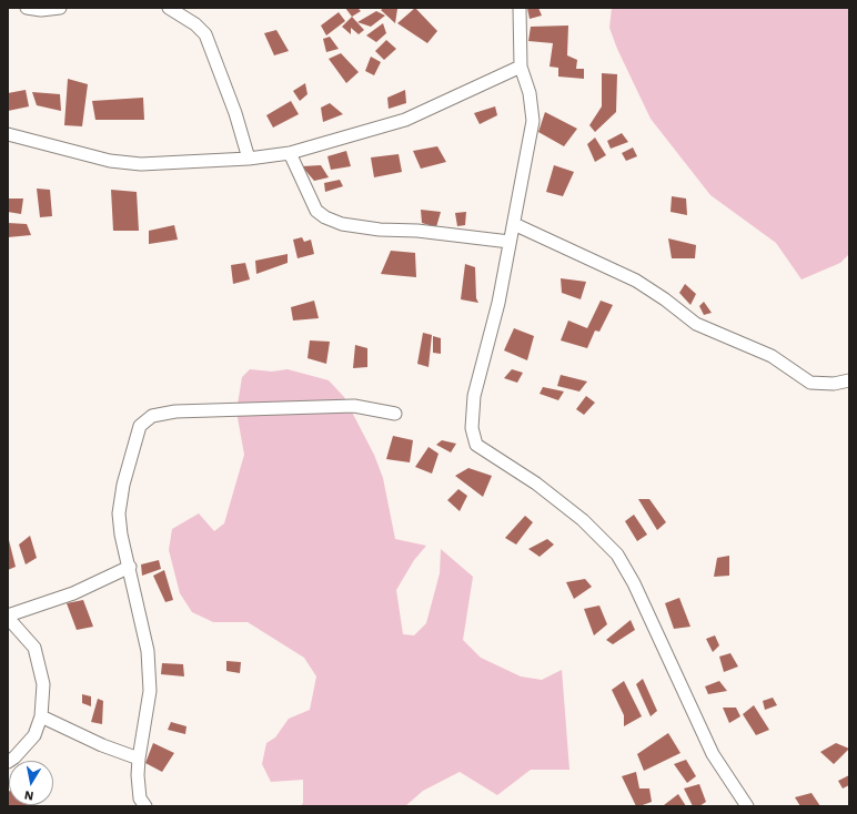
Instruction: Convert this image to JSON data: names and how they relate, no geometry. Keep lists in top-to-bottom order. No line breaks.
{"north":"bottom"}
